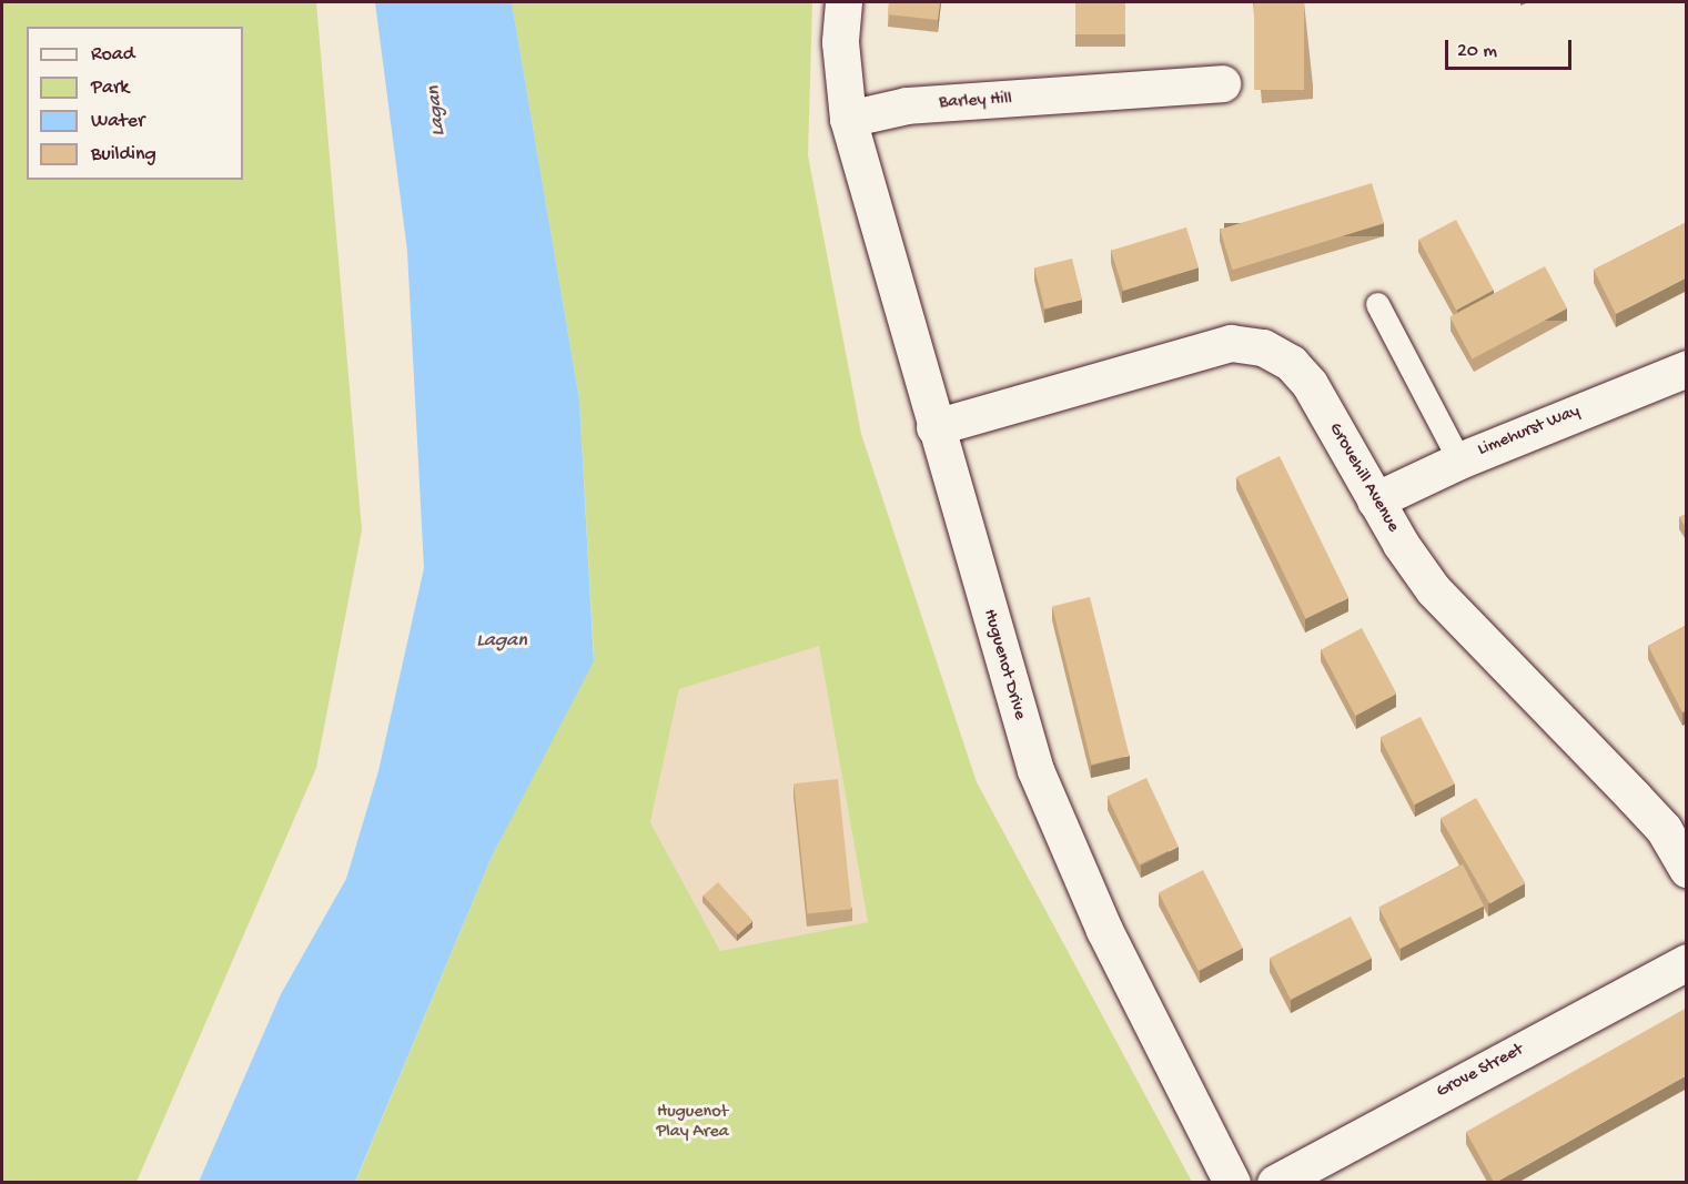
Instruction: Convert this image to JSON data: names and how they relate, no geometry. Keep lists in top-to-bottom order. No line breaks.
{"streets":{"street":["Barley Hill","Limehurst Way","Grovehill Avenue","Huguenot Drive","Grove Street"]},"crossings":[["Barley Hill","Huguenot Drive"],["Limehurst Way","Grovehill Avenue"],["Grovehill Avenue","Huguenot Drive"]],"water":["Lagan"],"parks":["Huguenot Play Area"],"legend":["Road","Park","Water","Building"],"scale_bar":"20 m"}
